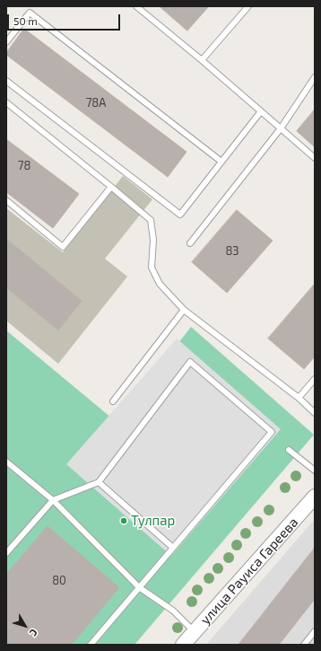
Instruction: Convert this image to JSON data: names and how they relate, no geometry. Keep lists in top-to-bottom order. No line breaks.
{"streets":{"street":["улица Рауиса Гареева"]},"places":["Тулпар"],"house_numbers":["78А","78","83","80"],"scale_bar":"50 m","north":"bottom right"}
